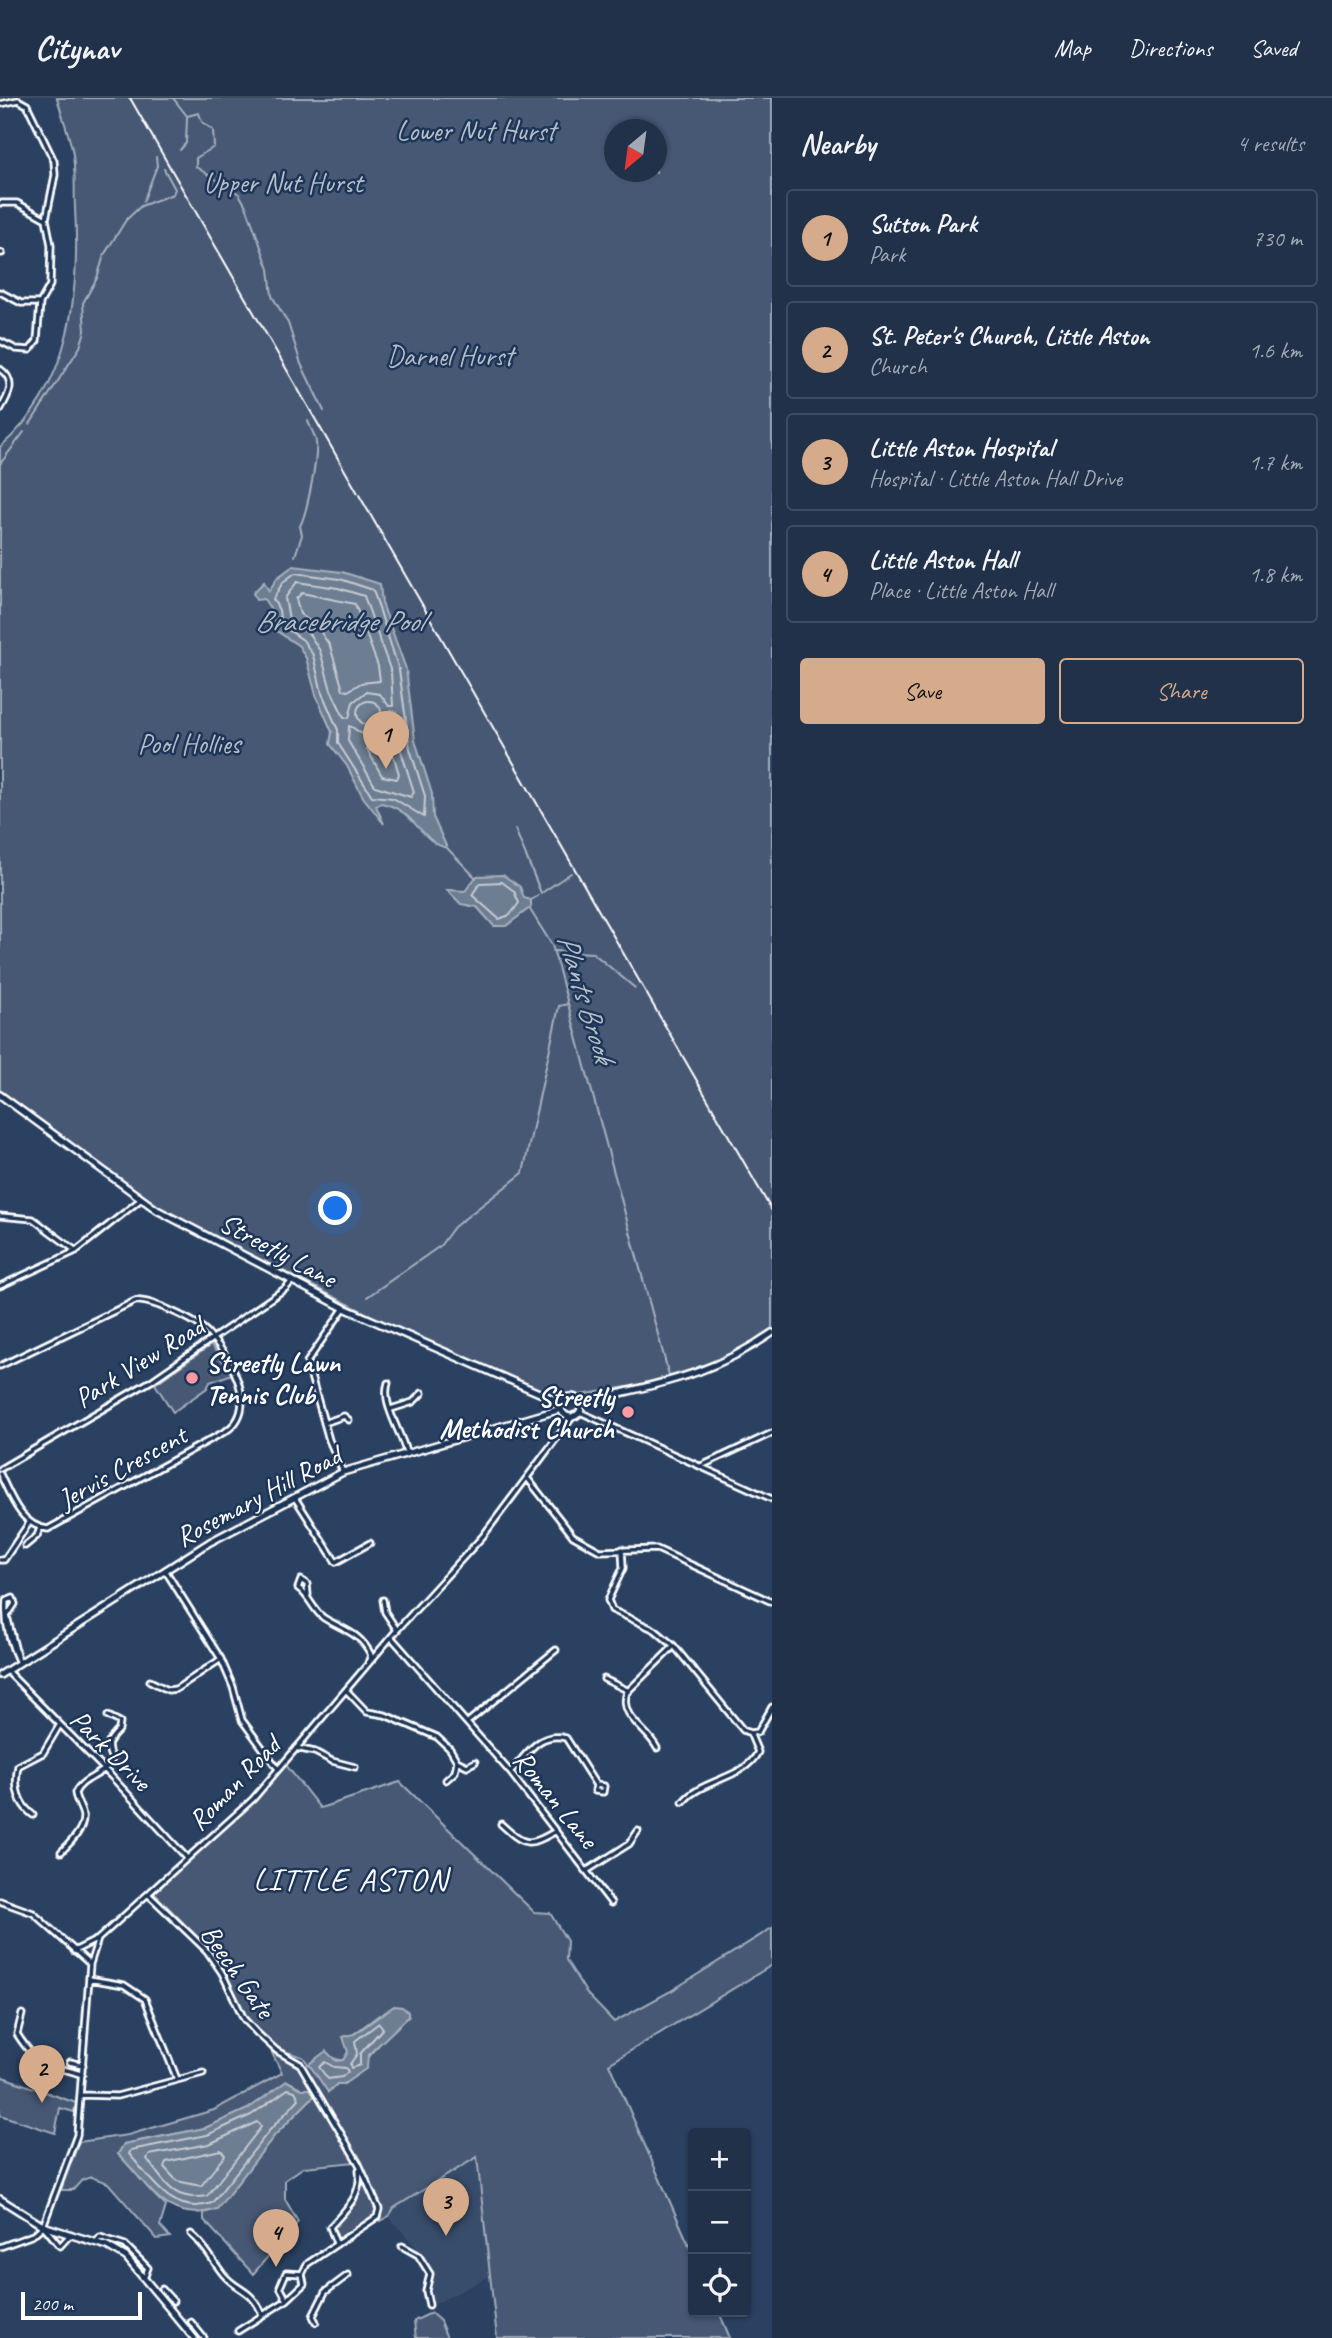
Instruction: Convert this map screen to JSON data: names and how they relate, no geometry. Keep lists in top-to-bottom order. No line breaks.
{"streets":{"main road":["Streetly Lane","Rosemary Hill Road"],"street":["Park View Road","Jervis Crescent","Park Drive","Roman Road","Roman Lane","Beech Gate"]},"crossings":[["Streetly Lane","Park View Road"],["Park View Road","Jervis Crescent"],["Rosemary Hill Road","Park Drive"],["Park Drive","Roman Road"],["Roman Road","Roman Lane"],["Roman Road","Beech Gate"]],"districts":["LITTLE ASTON"],"water":["Bracebridge Pool","Plants Brook"],"parks":["Lower Nut Hurst","Upper Nut Hurst","Darnel Hurst","Pool Hollies"],"places":["Streetly Lawn Tennis Club","Streetly Methodist Church"],"scale_bar":"200 m","north":"bottom left","page":{"header":"Citynav","nav":["Map","Directions","Saved"],"heading":["Nearby","4 results"],"list":[{"mark":"1","name":"Sutton Park","note":"Park","value":"730 m"},{"mark":"2","name":"St. Peter's Church, Little Aston","note":"Church","value":"1.6 km"},{"mark":"3","name":"Little Aston Hospital","note":"Hospital · Little Aston Hall Drive","value":"1.7 km"},{"mark":"4","name":"Little Aston Hall","note":"Place · Little Aston Hall","value":"1.8 km"}],"buttons":["Save","Share"],"pins":["1","2","3","4"],"map_buttons":["+","−"],"scale":"200 m"}}
